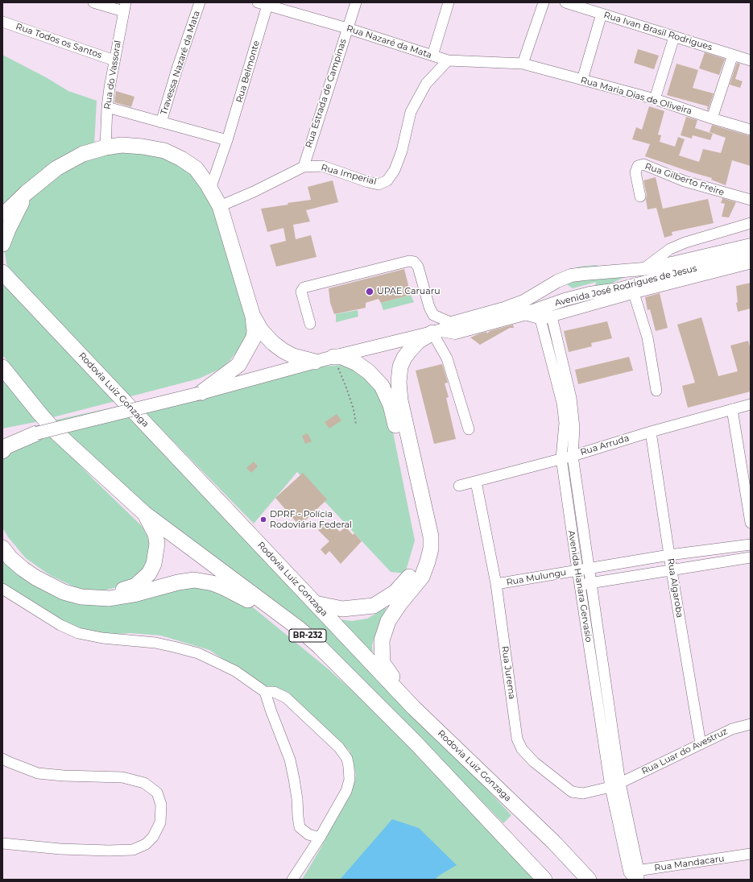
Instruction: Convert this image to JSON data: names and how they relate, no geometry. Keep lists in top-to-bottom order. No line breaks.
{"streets":{"highway":["Rodovia Luiz Gonzaga","BR-232"],"main road":["Avenida José Rodrigues de Jesus"],"street":["Rua Ivan Brasil Rodrigues","Rua Todos os Santos","Rua Nazaré da Mata","Travessa Nazaré da Mata","Rua Belmonte","Rua do Vassoral","Rua Estrada de Campinas","Rua Maria Dias de Oliveira","Rua Imperial","Rua Gilberto Freire","Rua Arruda","Rua Mulungu","Avenida Hianara Gervasio","Rua Algaroba","Rua Jurema","Rua Luar do Avestruz","Rua Mandacaru"]},"crossings":[["Rua Todos os Santos","Rua do Vassoral"],["Rua Nazaré da Mata","Rua Belmonte"],["Rua Nazaré da Mata","Rua Estrada de Campinas"],["Rua Nazaré da Mata","Rua Maria Dias de Oliveira"],["Rua Nazaré da Mata","Rua Imperial"],["Rua Estrada de Campinas","Rua Imperial"],["Avenida José Rodrigues de Jesus","Avenida Hianara Gervasio"],["Rua Arruda","Avenida Hianara Gervasio"],["Rua Arruda","Rua Algaroba"],["Rua Arruda","Rua Jurema"],["Rua Mulungu","Avenida Hianara Gervasio"],["Rua Mulungu","Rua Algaroba"],["Rua Mulungu","Rua Jurema"],["Avenida Hianara Gervasio","Rua Jurema"],["Avenida Hianara Gervasio","Rua Luar do Avestruz"],["Rua Algaroba","Rua Luar do Avestruz"],["Rua Jurema","Rua Luar do Avestruz"]],"places":["UPAE Caruaru","DPRF - Polícia Rodoviária Federal"]}
